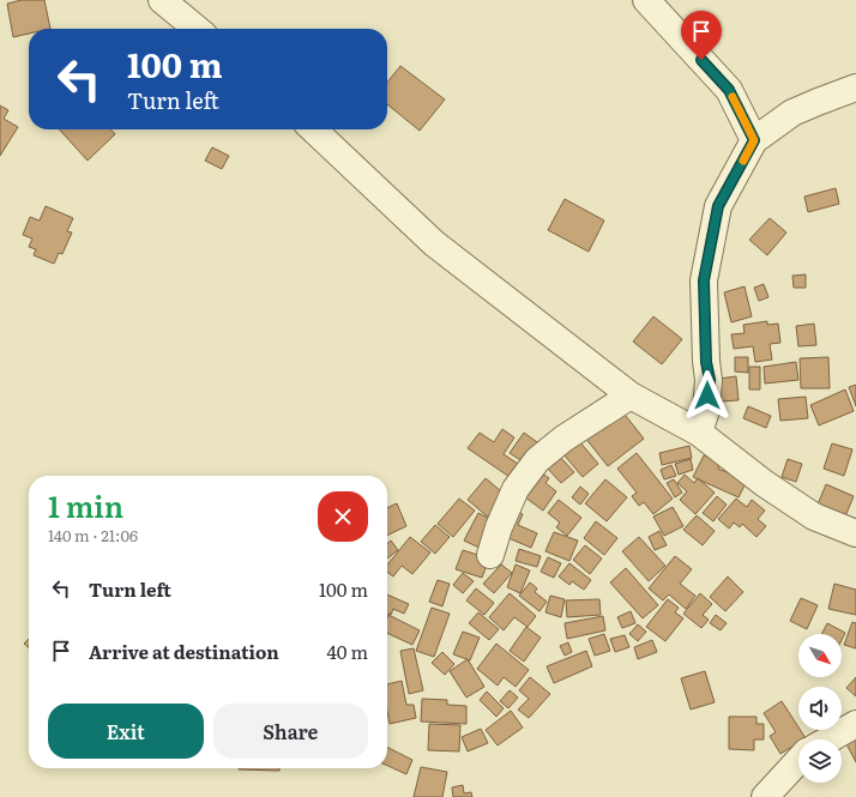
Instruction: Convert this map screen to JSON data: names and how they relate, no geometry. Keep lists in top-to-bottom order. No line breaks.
{"north":"bottom right","page":{"turn":["100 m","Turn left"],"heading":["1 min","140 m · 21:06"],"list":[{"name":"Turn left","value":"100 m"},{"name":"Arrive at destination","value":"40 m"}],"buttons":["Exit","Share"]}}
